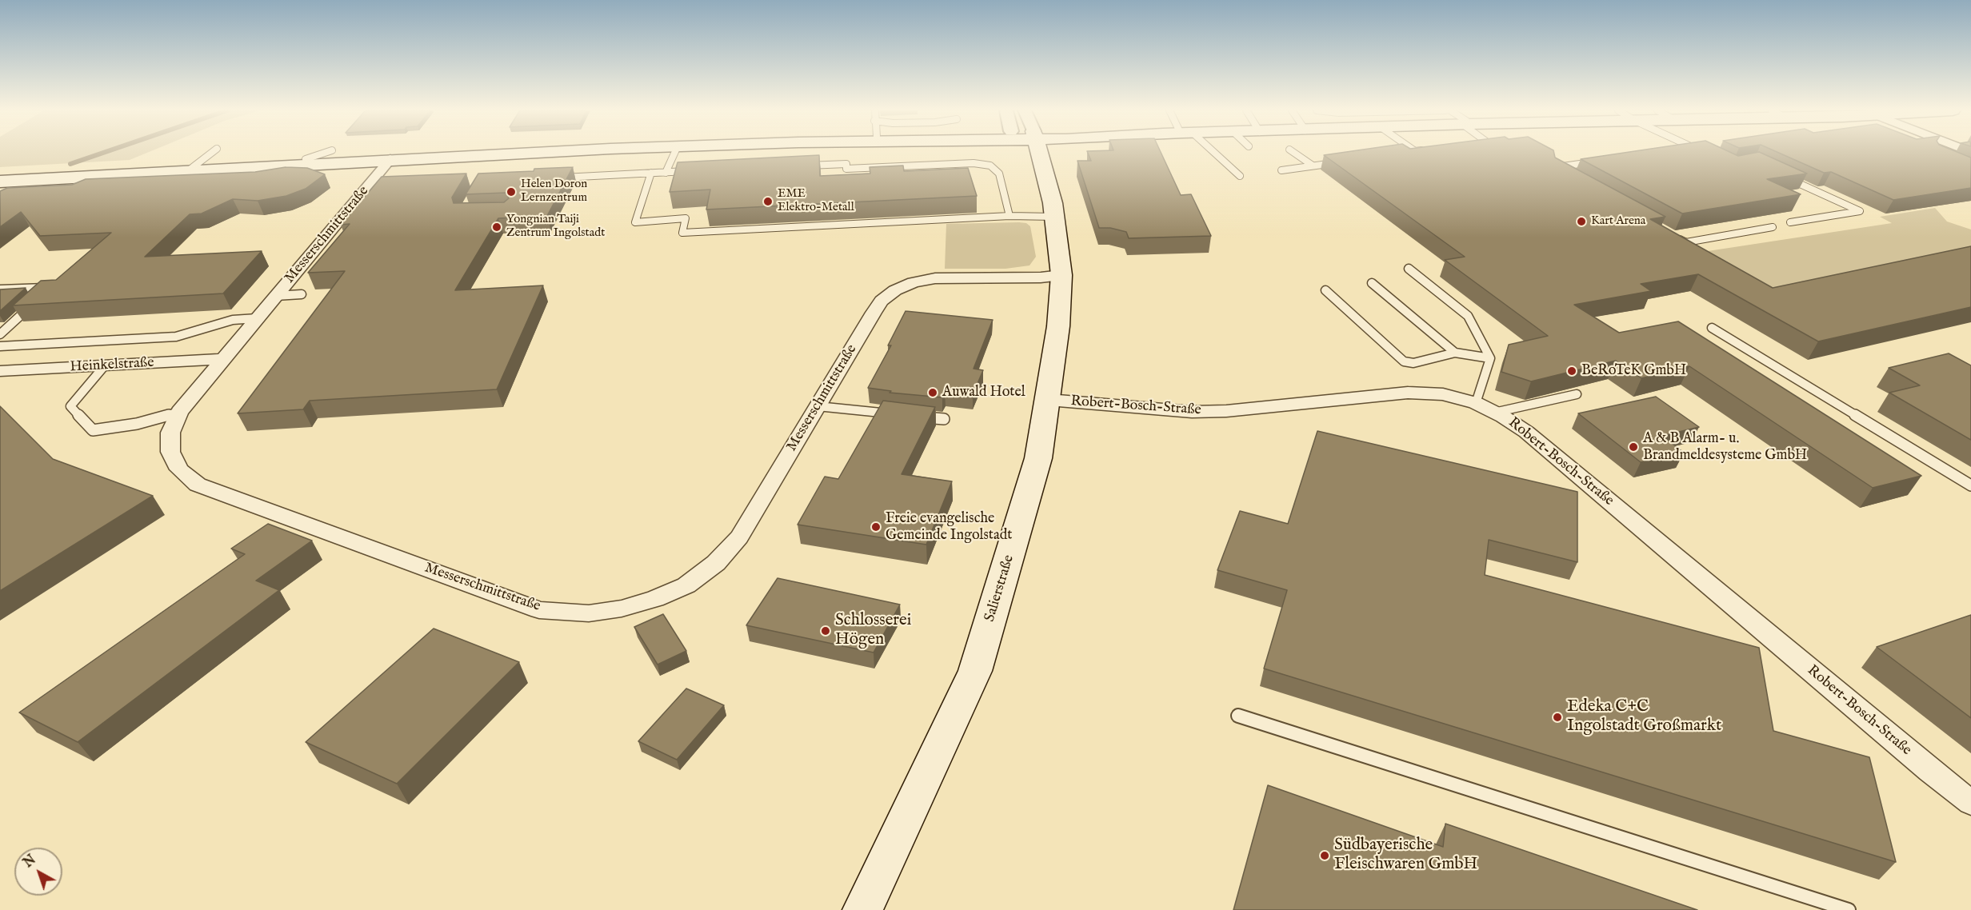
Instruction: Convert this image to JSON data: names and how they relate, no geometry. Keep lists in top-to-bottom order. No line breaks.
{"streets":{"main road":["Salierstraße"],"street":["Messerschmittstraße","Heinkelstraße","Robert-Bosch-Straße"]},"crossings":[["Messerschmittstraße","Heinkelstraße"],["Messerschmittstraße","Salierstraße"],["Robert-Bosch-Straße","Salierstraße"]],"places":["Helen Doron Lernzentrum","EME Elektro-Metall","Kart Arena","Yongnian Taiji Zentrum Ingolstadt","BeRoTeK GmbH","Auwald Hotel","A & B Alarm- u. Brandmeldesysteme GmbH","Freie evangelische Gemeinde Ingolstadt","Schlosserei Högen","Edeka C+C Ingolstadt Großmarkt","Südbayerische Fleischwaren GmbH"],"north":"top left"}
